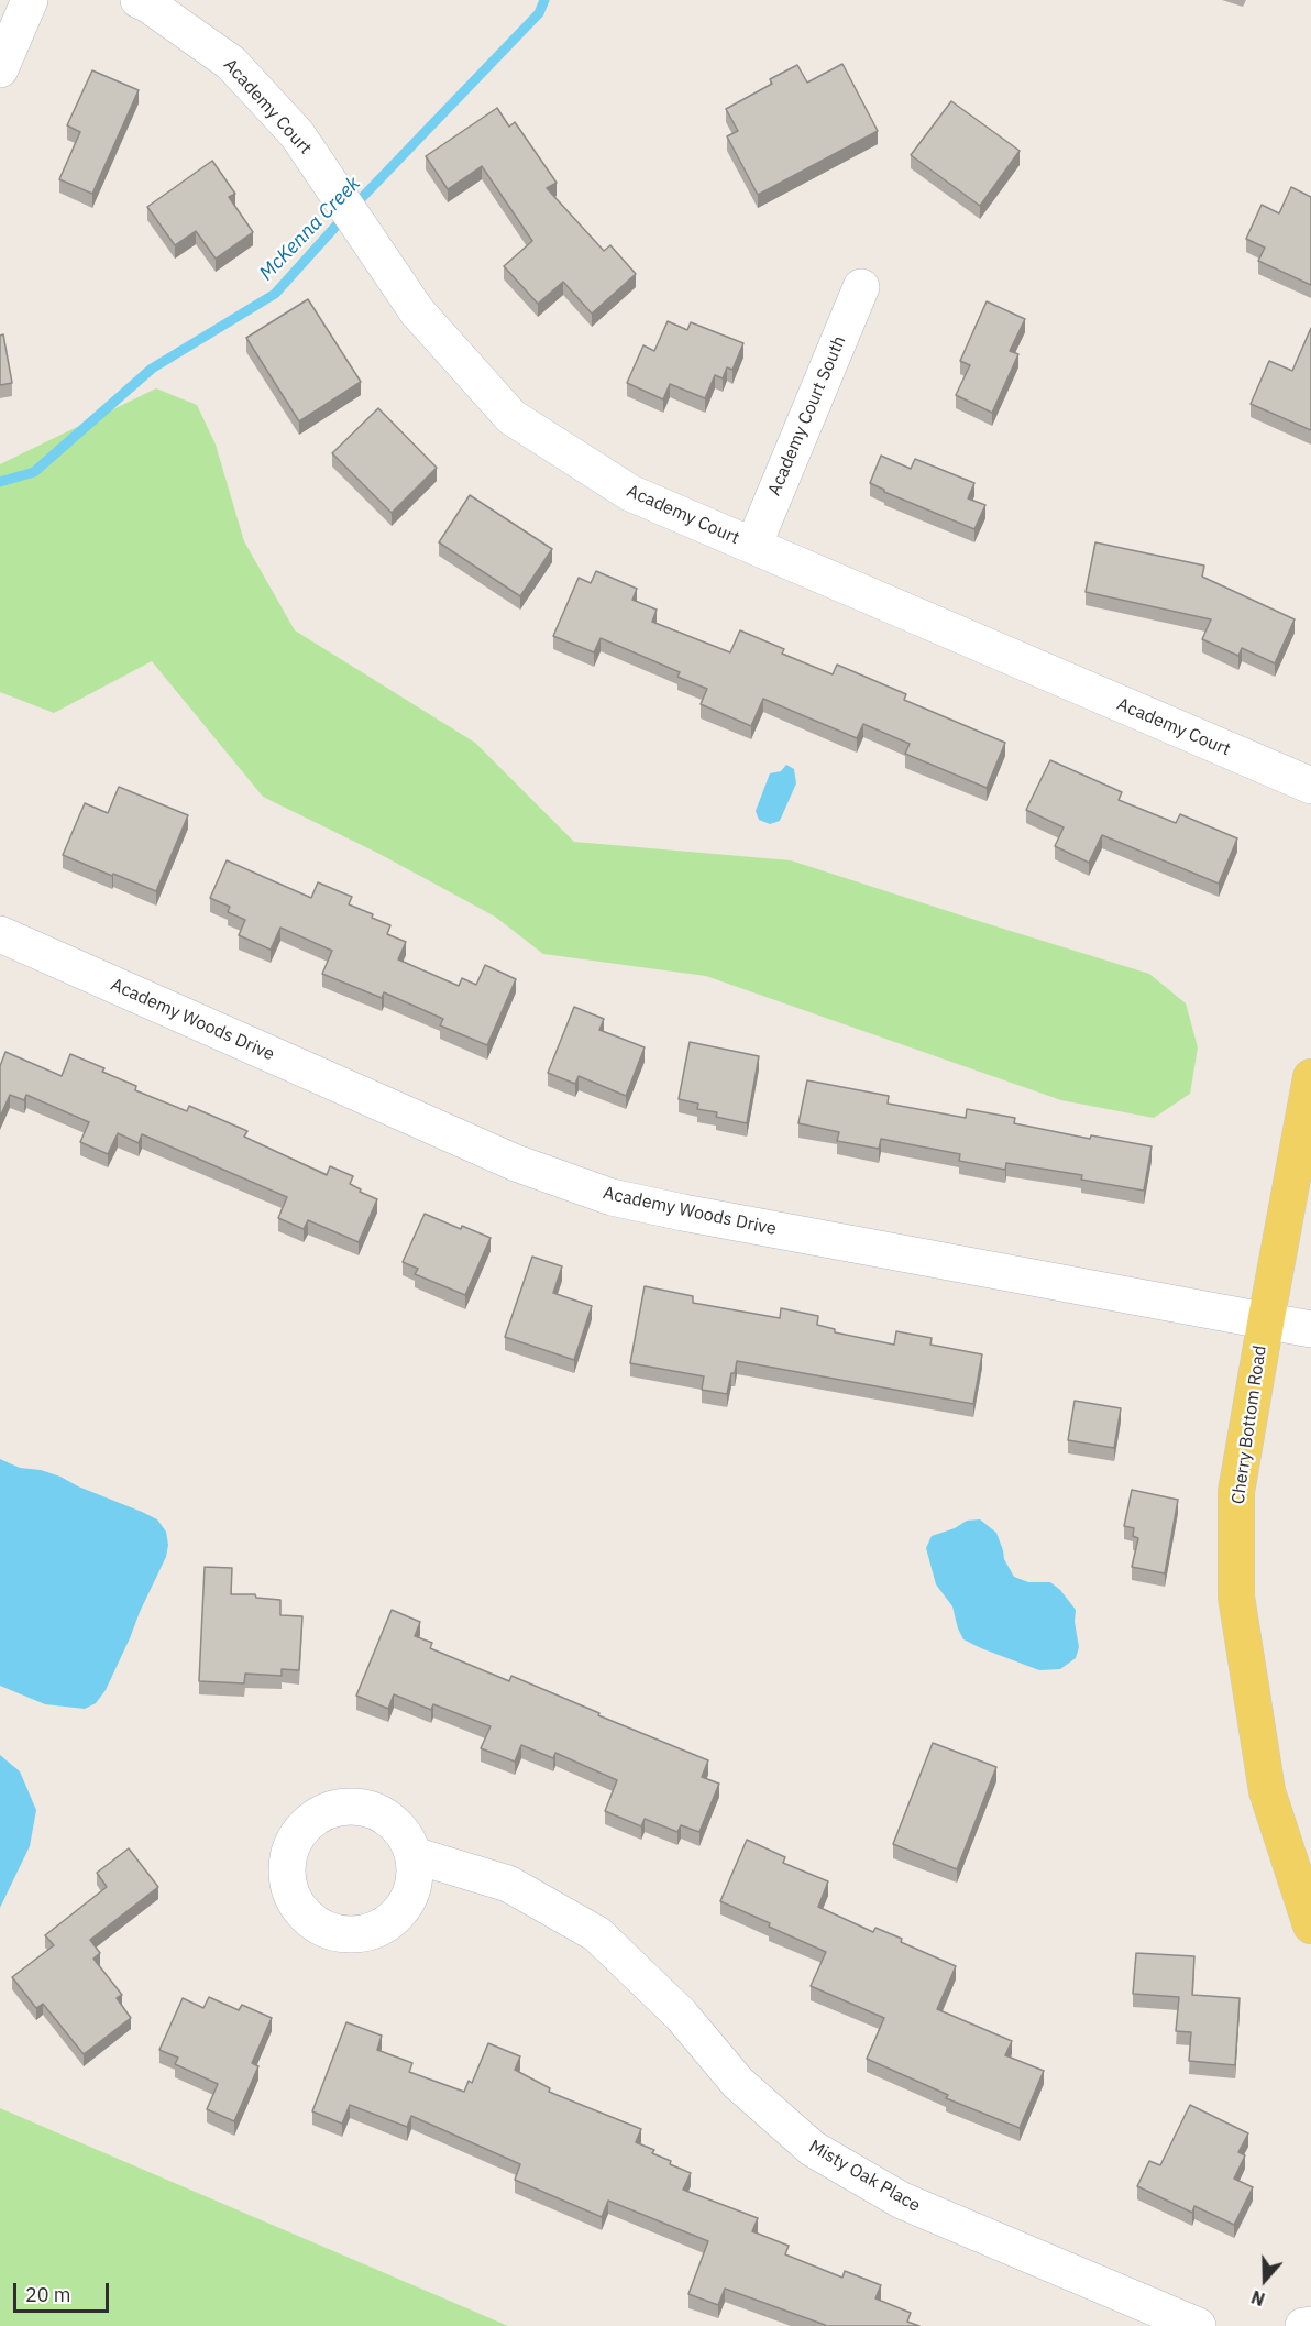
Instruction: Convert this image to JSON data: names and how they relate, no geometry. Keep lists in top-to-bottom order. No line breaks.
{"streets":{"main road":["Cherry Bottom Road"],"street":["Academy Court","Academy Court South","Academy Woods Drive","Misty Oak Place"]},"crossings":[["Academy Court","Academy Court South"],["Academy Woods Drive","Cherry Bottom Road"]],"water":["McKenna Creek"],"scale_bar":"20 m","north":"bottom"}
